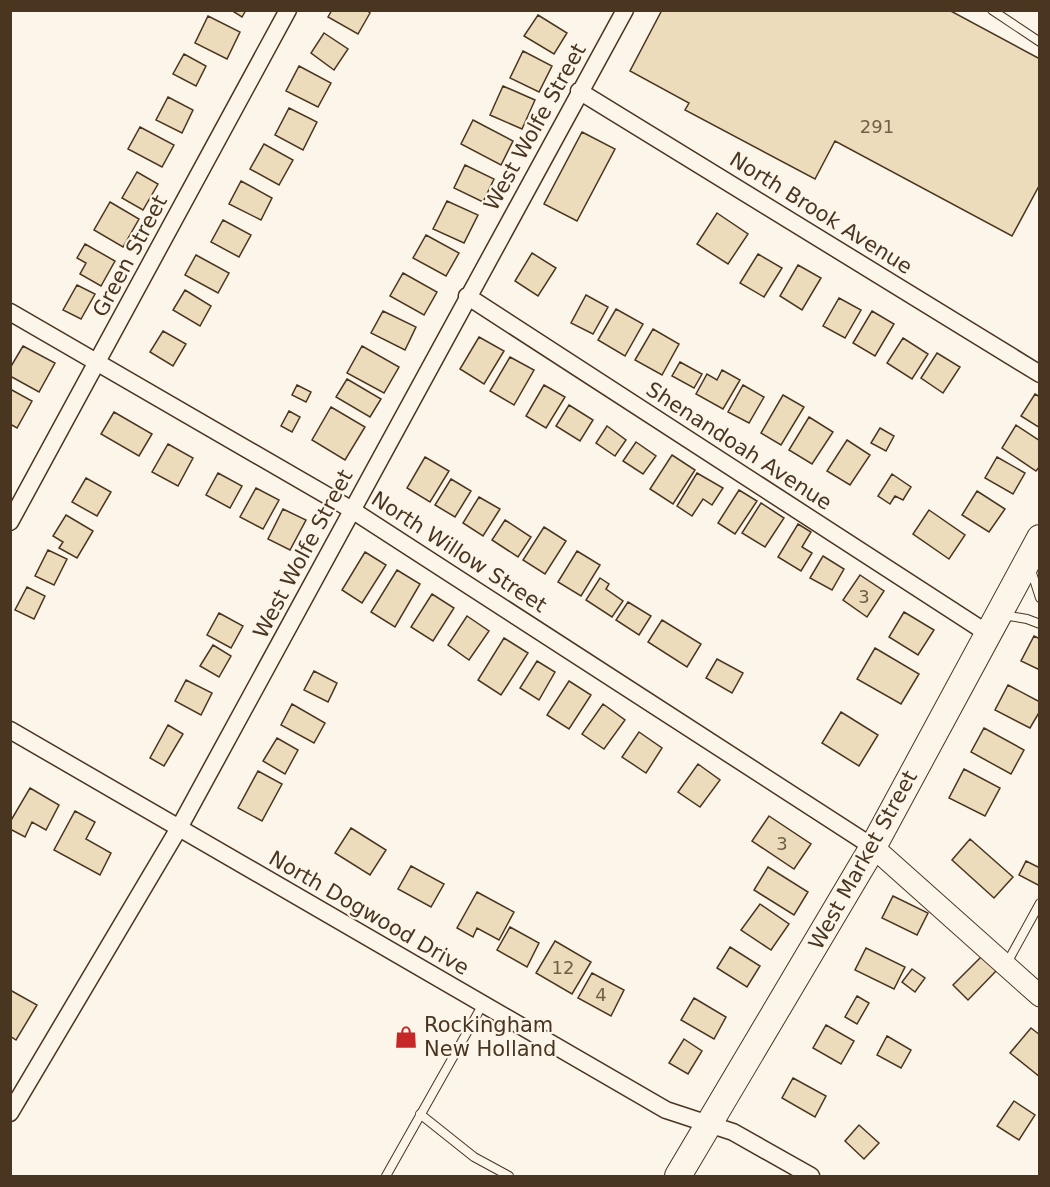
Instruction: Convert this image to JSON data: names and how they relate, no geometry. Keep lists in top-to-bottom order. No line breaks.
{"streets":{"main road":["West Market Street"],"street":["West Wolfe Street","North Brook Avenue","Green Street","Shenandoah Avenue","North Willow Street","North Dogwood Drive"]},"crossings":[["West Wolfe Street","North Brook Avenue"],["West Wolfe Street","Shenandoah Avenue"],["West Wolfe Street","North Willow Street"],["West Wolfe Street","North Dogwood Drive"],["Green Street","North Willow Street"],["Shenandoah Avenue","West Market Street"],["North Willow Street","West Market Street"],["West Market Street","North Dogwood Drive"]],"places":{"shop":["Rockingham New Holland"]},"house_numbers":["291","3","3","12","4"]}
